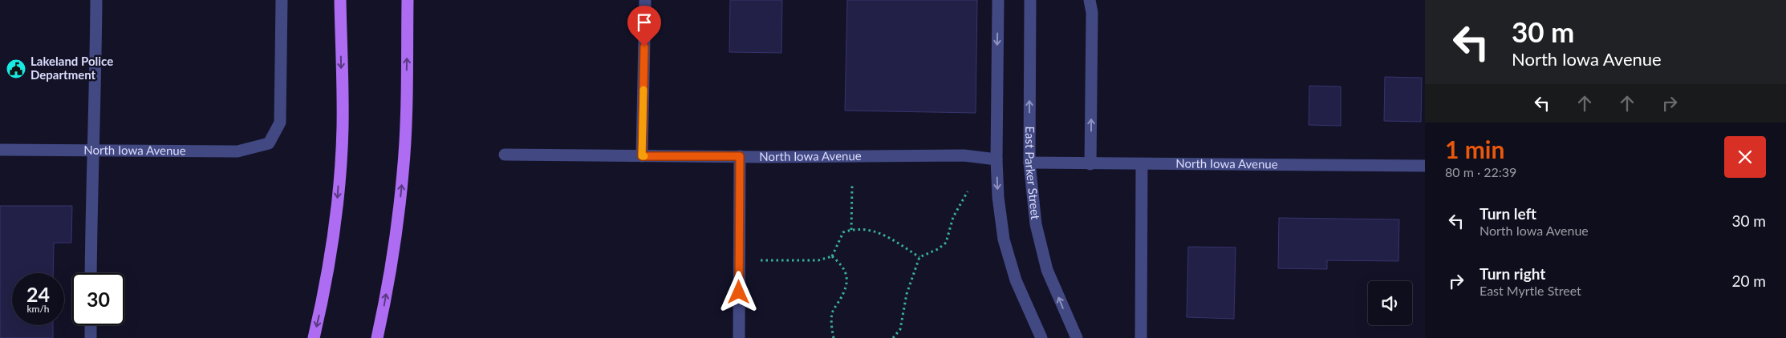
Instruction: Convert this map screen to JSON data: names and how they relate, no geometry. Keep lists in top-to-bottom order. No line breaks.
{"streets":{"street":["North Iowa Avenue","East Parker Street"]},"crossings":[["North Iowa Avenue","East Parker Street"]],"places":{"public building":["Lakeland Police Department"]},"page":{"turn":["30 m","North Iowa Avenue"],"heading":["1 min","80 m · 22:39"],"list":[{"name":"Turn left","note":"North Iowa Avenue","value":"30 m"},{"name":"Turn right","note":"East Myrtle Street","value":"20 m"}],"speed":"24 km/h","limit":"30"}}
